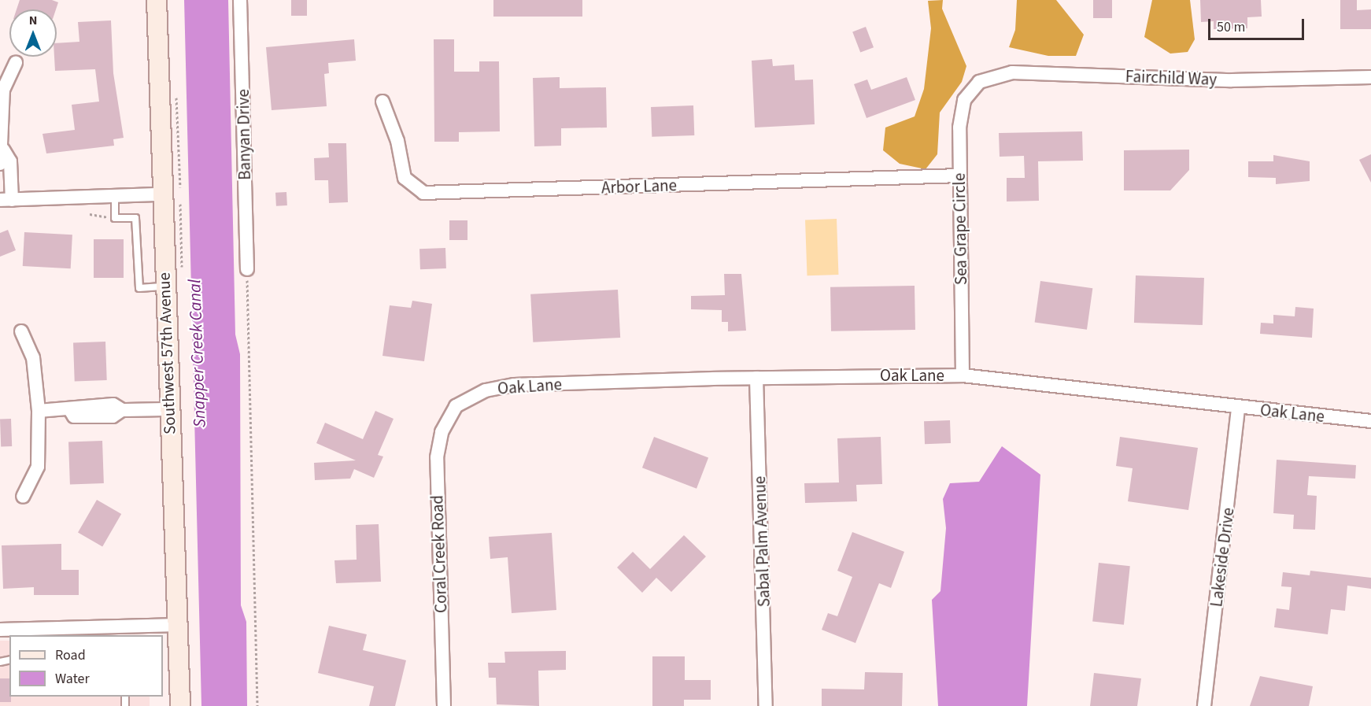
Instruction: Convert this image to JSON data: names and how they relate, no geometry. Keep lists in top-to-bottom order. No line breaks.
{"streets":{"main road":["Southwest 57th Avenue"],"street":["Fairchild Way","Banyan Drive","Arbor Lane","Sea Grape Circle","Oak Lane","Sabal Palm Avenue","Coral Creek Road","Lakeside Drive"]},"crossings":[["Fairchild Way","Sea Grape Circle"],["Arbor Lane","Sea Grape Circle"],["Sea Grape Circle","Oak Lane"],["Oak Lane","Sabal Palm Avenue"],["Oak Lane","Coral Creek Road"],["Oak Lane","Lakeside Drive"]],"water":["Snapper Creek Canal"],"legend":["Road","Water"],"scale_bar":"50 m","north":"top"}
